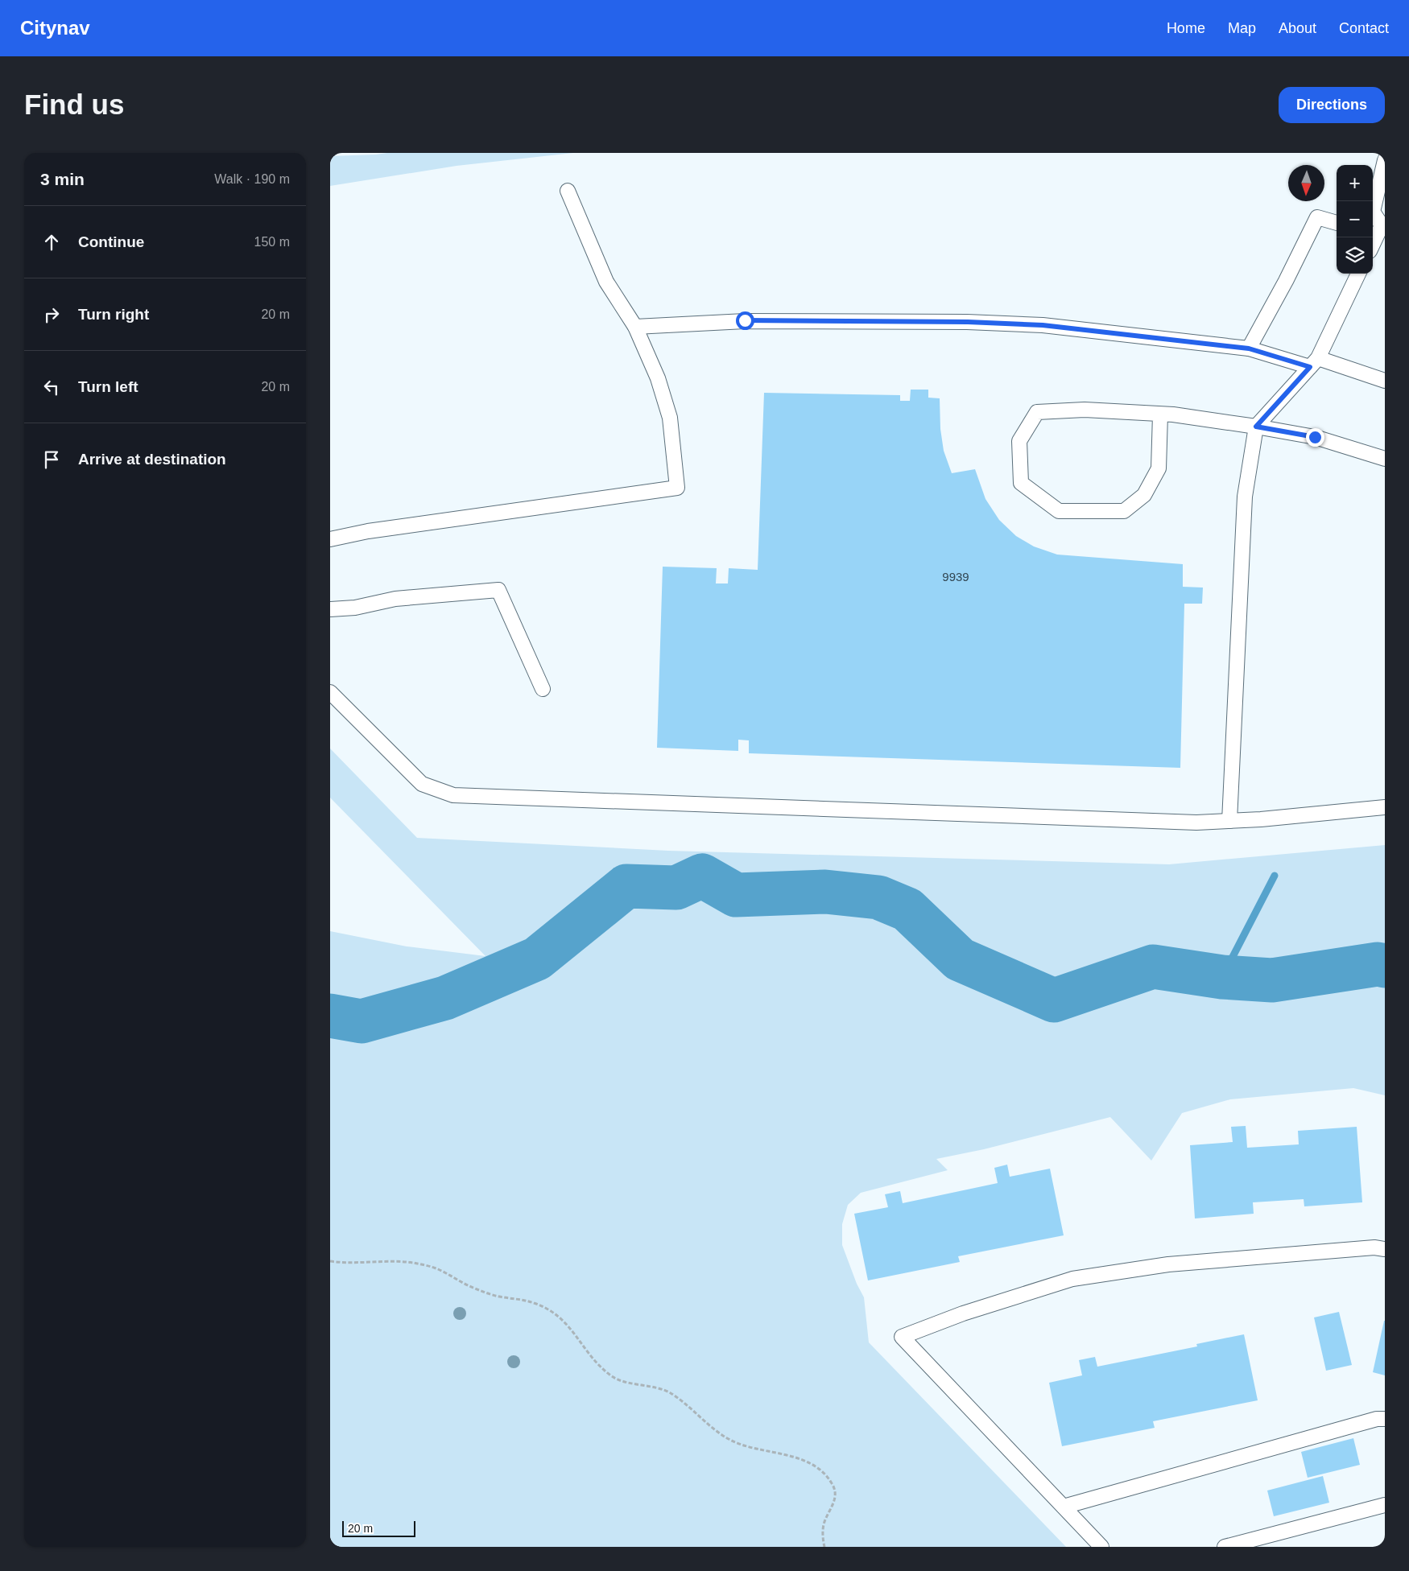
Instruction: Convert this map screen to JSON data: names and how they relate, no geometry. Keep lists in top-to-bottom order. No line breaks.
{"house_numbers":["9939"],"scale_bar":"20 m","north":"bottom","page":{"header":"Citynav","nav":["Home","Map","About","Contact"],"buttons":"Directions","title":"Find us","heading":["3 min","Walk · 190 m"],"map_buttons":["+","−"],"list":[["Continue","150 m"],["Turn right","20 m"],["Turn left","20 m"],"Arrive at destination"],"scale":"20 m"}}
